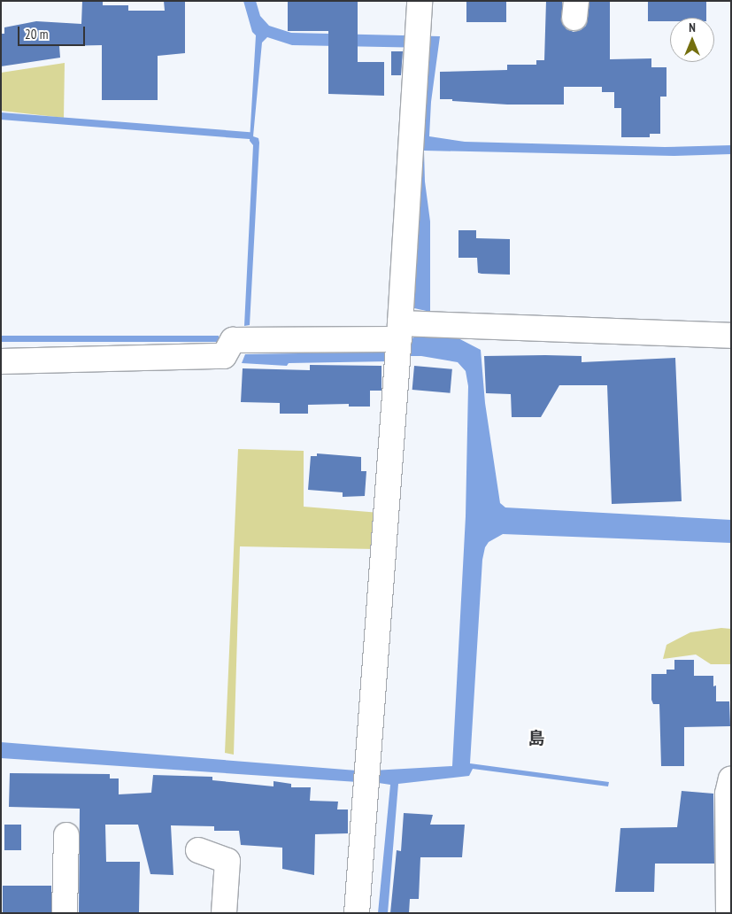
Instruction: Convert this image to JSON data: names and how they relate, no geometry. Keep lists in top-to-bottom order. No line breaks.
{"districts":["島"],"scale_bar":"20 m","north":"top"}
